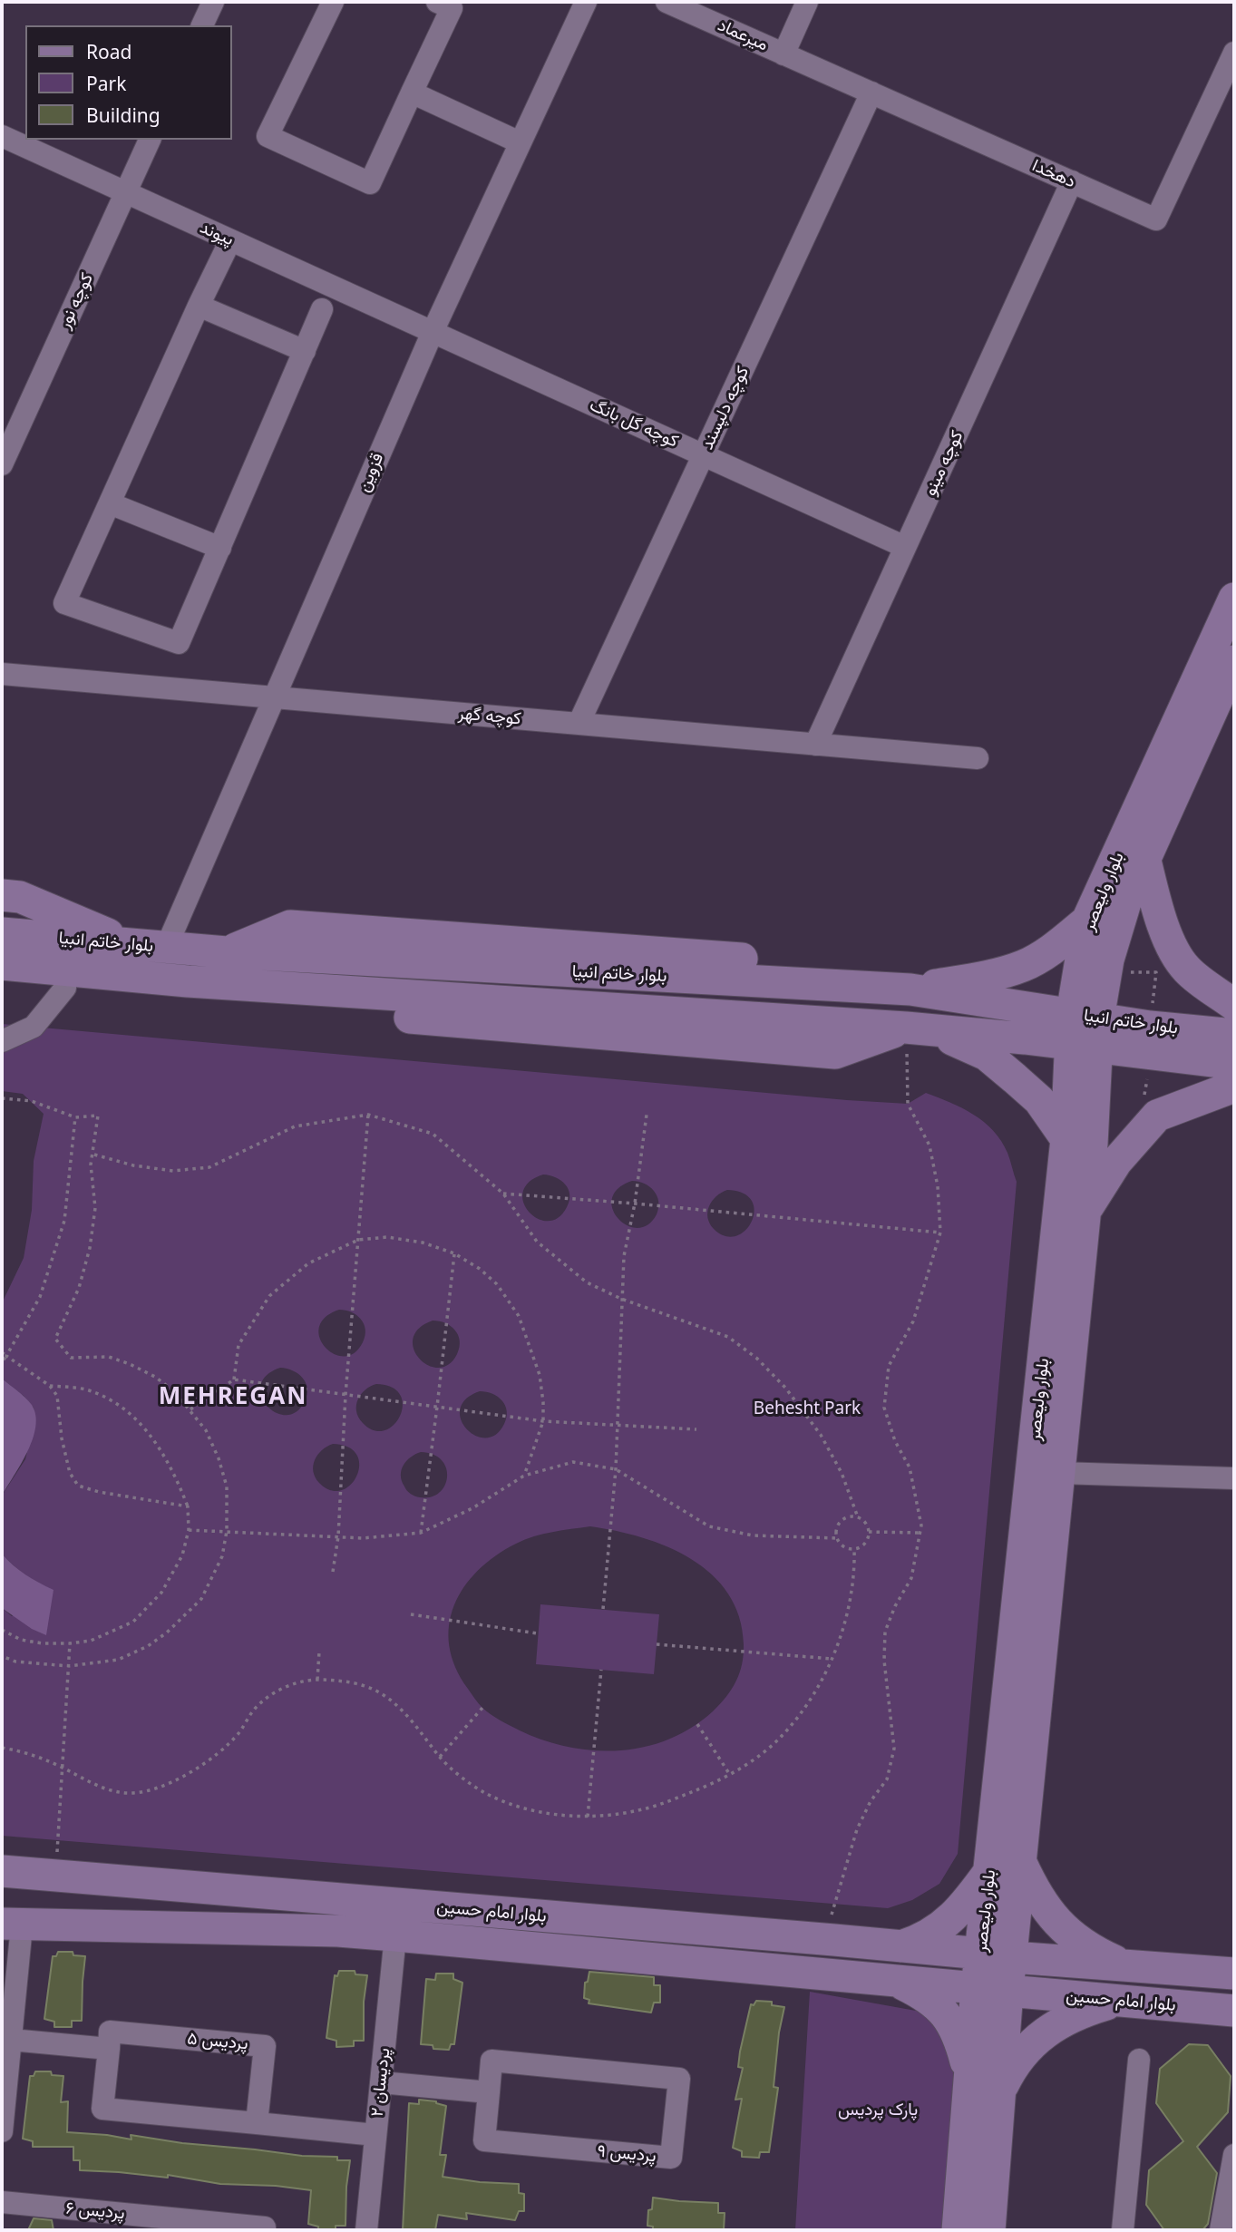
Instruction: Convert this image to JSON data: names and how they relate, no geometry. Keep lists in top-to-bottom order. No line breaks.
{"streets":{"main road":["بلوار ولیعصر","بلوار خاتم انبیا","بلوار امام حسین"],"street":["میرعماد","دهخدا","پیوند","کوچه نور","کوچه دلپسند","کوچه گل بانگ","کوچه مینو","قزوین","کوچه گهر","پردیس ۵","پردیسان ۲","پردیس ۹","پردیس ۶"]},"crossings":[["میرعماد","دهخدا"],["دهخدا","کوچه دلپسند"],["دهخدا","کوچه مینو"],["پیوند","کوچه نور"],["پیوند","کوچه گل بانگ"],["پیوند","قزوین"],["کوچه دلپسند","کوچه گل بانگ"],["کوچه دلپسند","کوچه گهر"],["کوچه گل بانگ","کوچه مینو"],["کوچه گل بانگ","قزوین"],["کوچه مینو","کوچه گهر"],["قزوین","کوچه گهر"],["قزوین","بلوار خاتم انبیا"],["بلوار ولیعصر","بلوار خاتم انبیا"],["بلوار ولیعصر","بلوار امام حسین"],["بلوار امام حسین","پردیسان ۲"]],"districts":["MEHREGAN"],"parks":["Behesht Park","پارک پردیس"],"legend":["Road","Park","Building"]}
